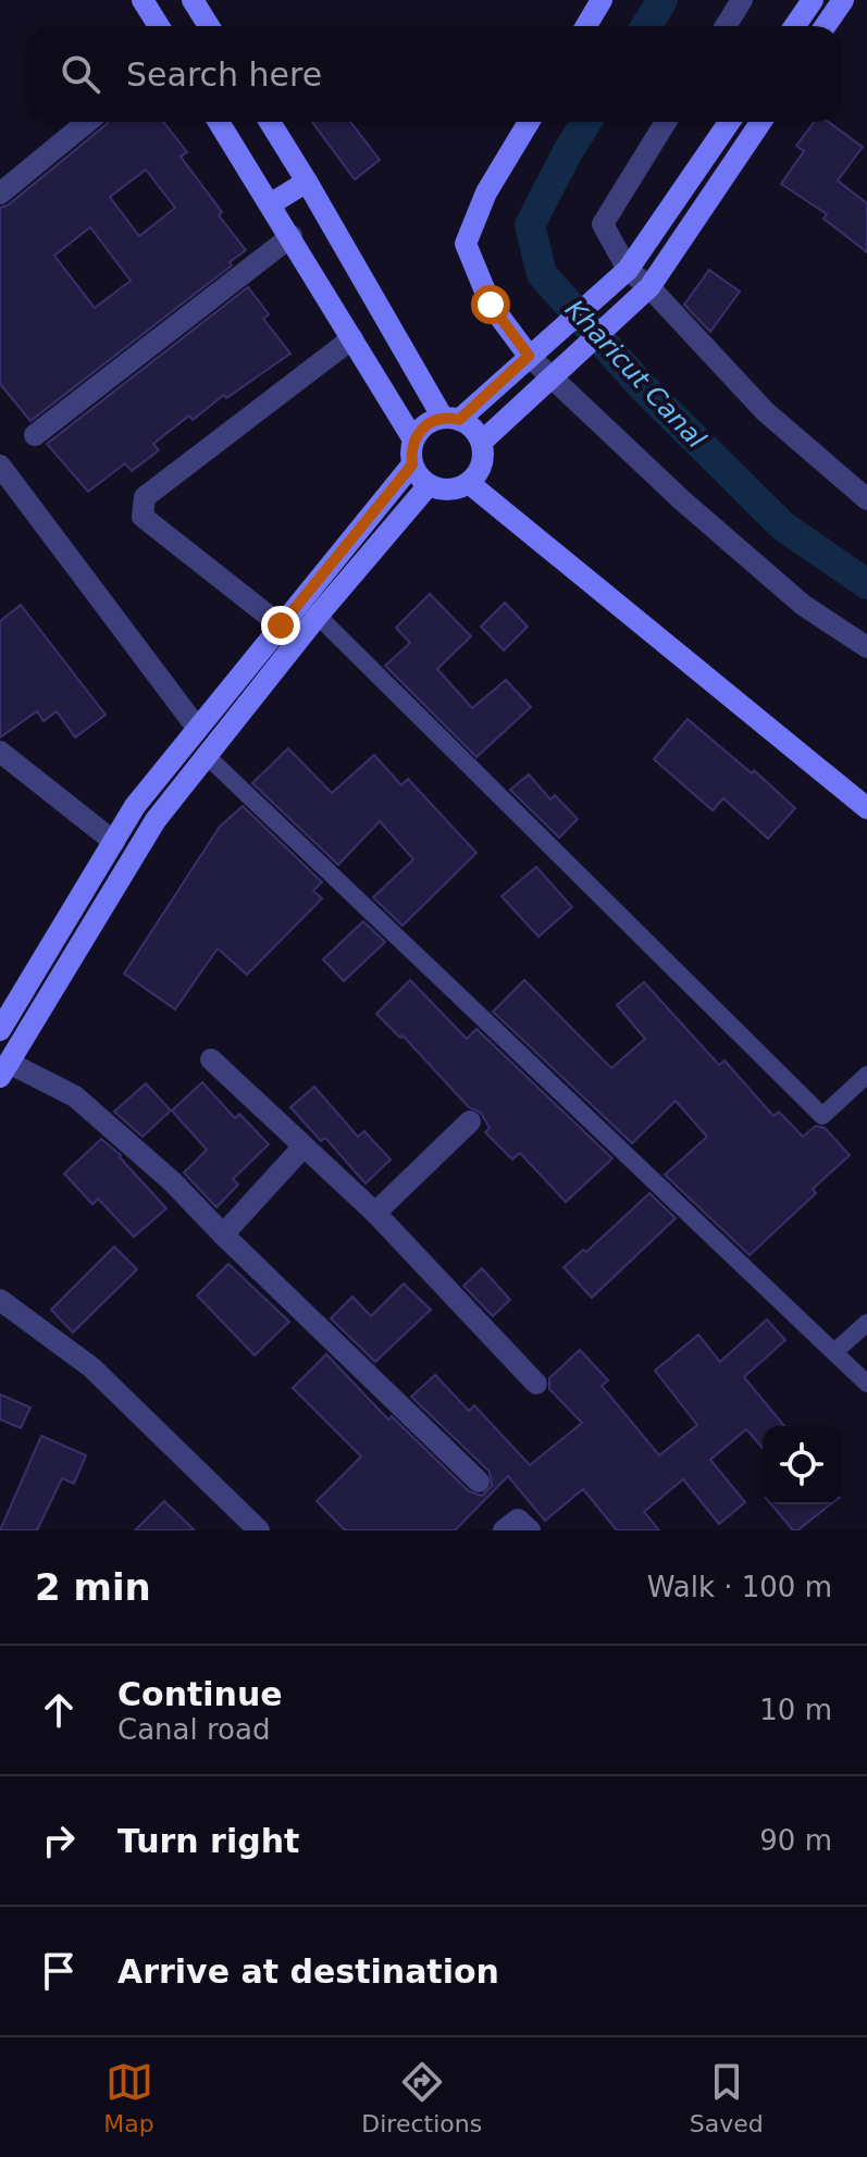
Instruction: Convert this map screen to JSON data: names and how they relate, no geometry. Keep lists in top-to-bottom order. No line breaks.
{"water":["Kharicut Canal"],"page":{"search":"Search here","heading":["2 min","Walk · 100 m"],"list":[["Continue","Canal road","10 m"],["Turn right","90 m"],"Arrive at destination"],"nav":["Map","Directions","Saved"]}}
